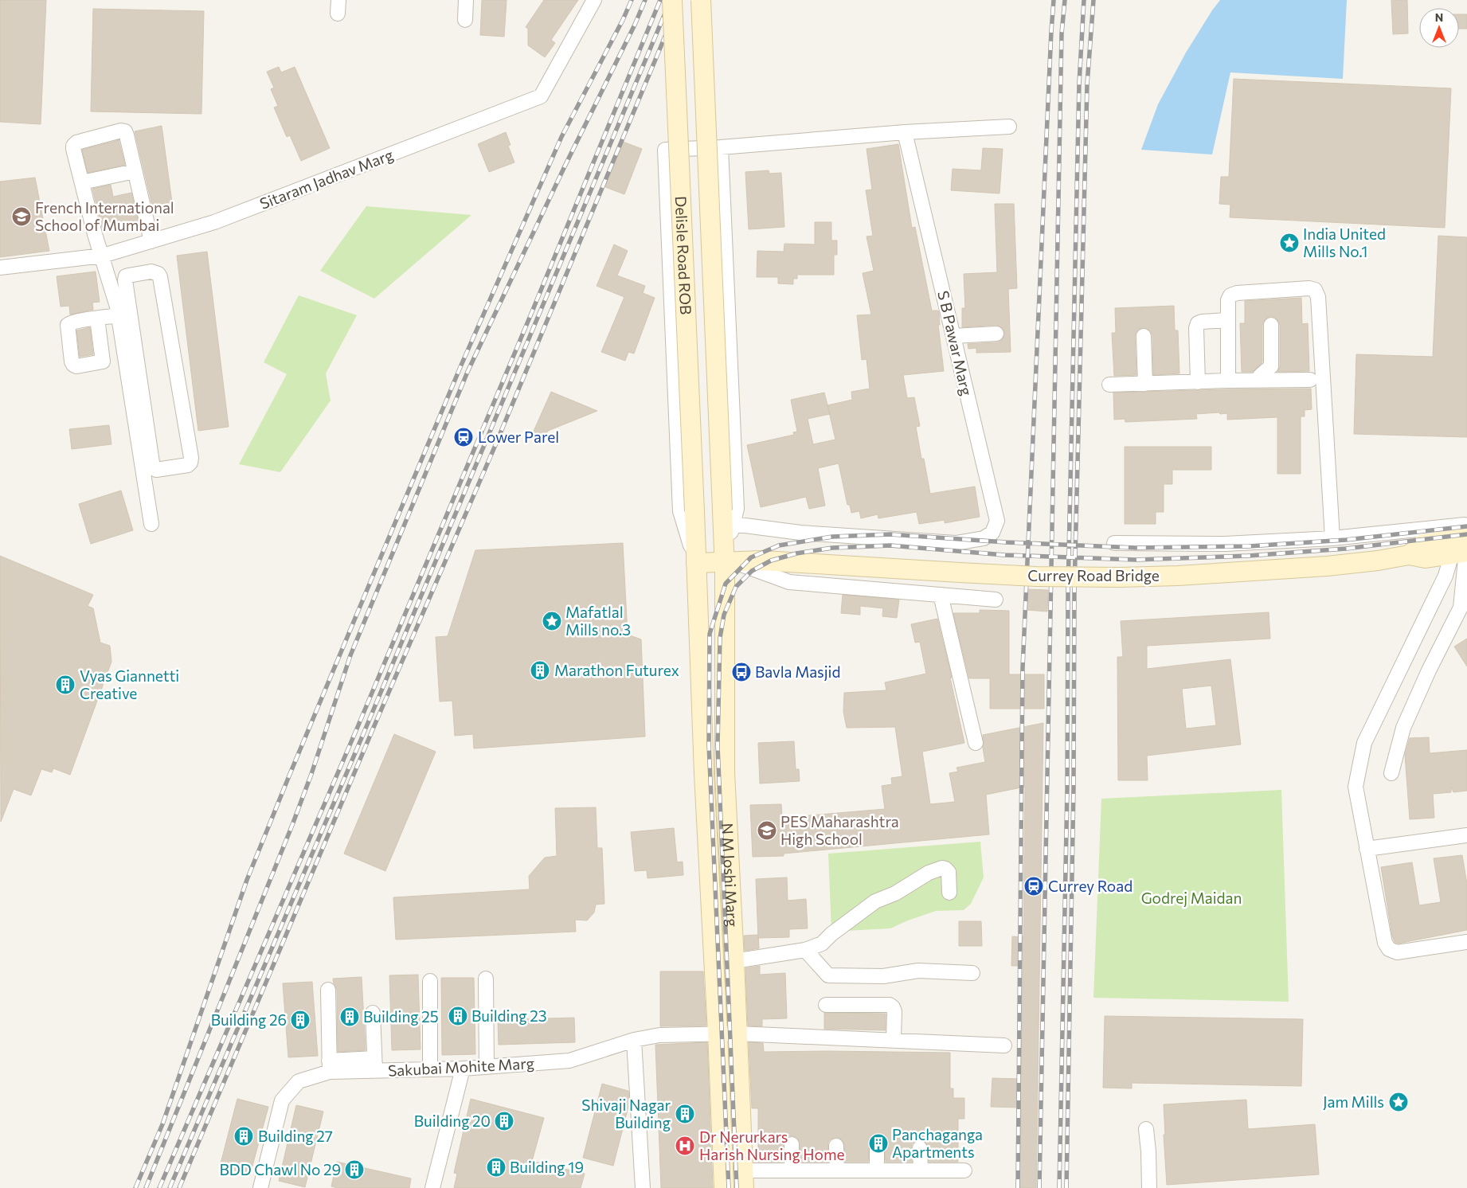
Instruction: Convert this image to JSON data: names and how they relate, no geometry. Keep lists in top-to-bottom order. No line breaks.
{"streets":{"main road":["Delisle Road ROB","Currey Road Bridge","N M Joshi Marg"],"street":["Sitaram Jadhav Marg","S B Pawar Marg","Sakubai Mohite Marg"]},"crossings":[["Delisle Road ROB","S B Pawar Marg"],["Delisle Road ROB","Currey Road Bridge"],["Delisle Road ROB","N M Joshi Marg"],["Currey Road Bridge","N M Joshi Marg"],["N M Joshi Marg","Sakubai Mohite Marg"]],"parks":["Godrej Maidan"],"places":{"school or university":["French International School of Mumbai","PES Maharashtra High School"],"place":["India United Mills No.1","Mafatlal Mills no.3","Jam Mills"],"station":["Lower Parel","Currey Road"],"building":["Marathon Futurex","Vyas Giannetti Creative","Building 23","Building 25","Building 26","Shivaji Nagar Building","Building 20","Building 27","Panchaganga Apartments","Building 19","BDD Chawl No 29"],"bus stop":["Bavla Masjid"],"hospital":["Dr Nerurkars Harish Nursing Home"]},"north":"top"}
